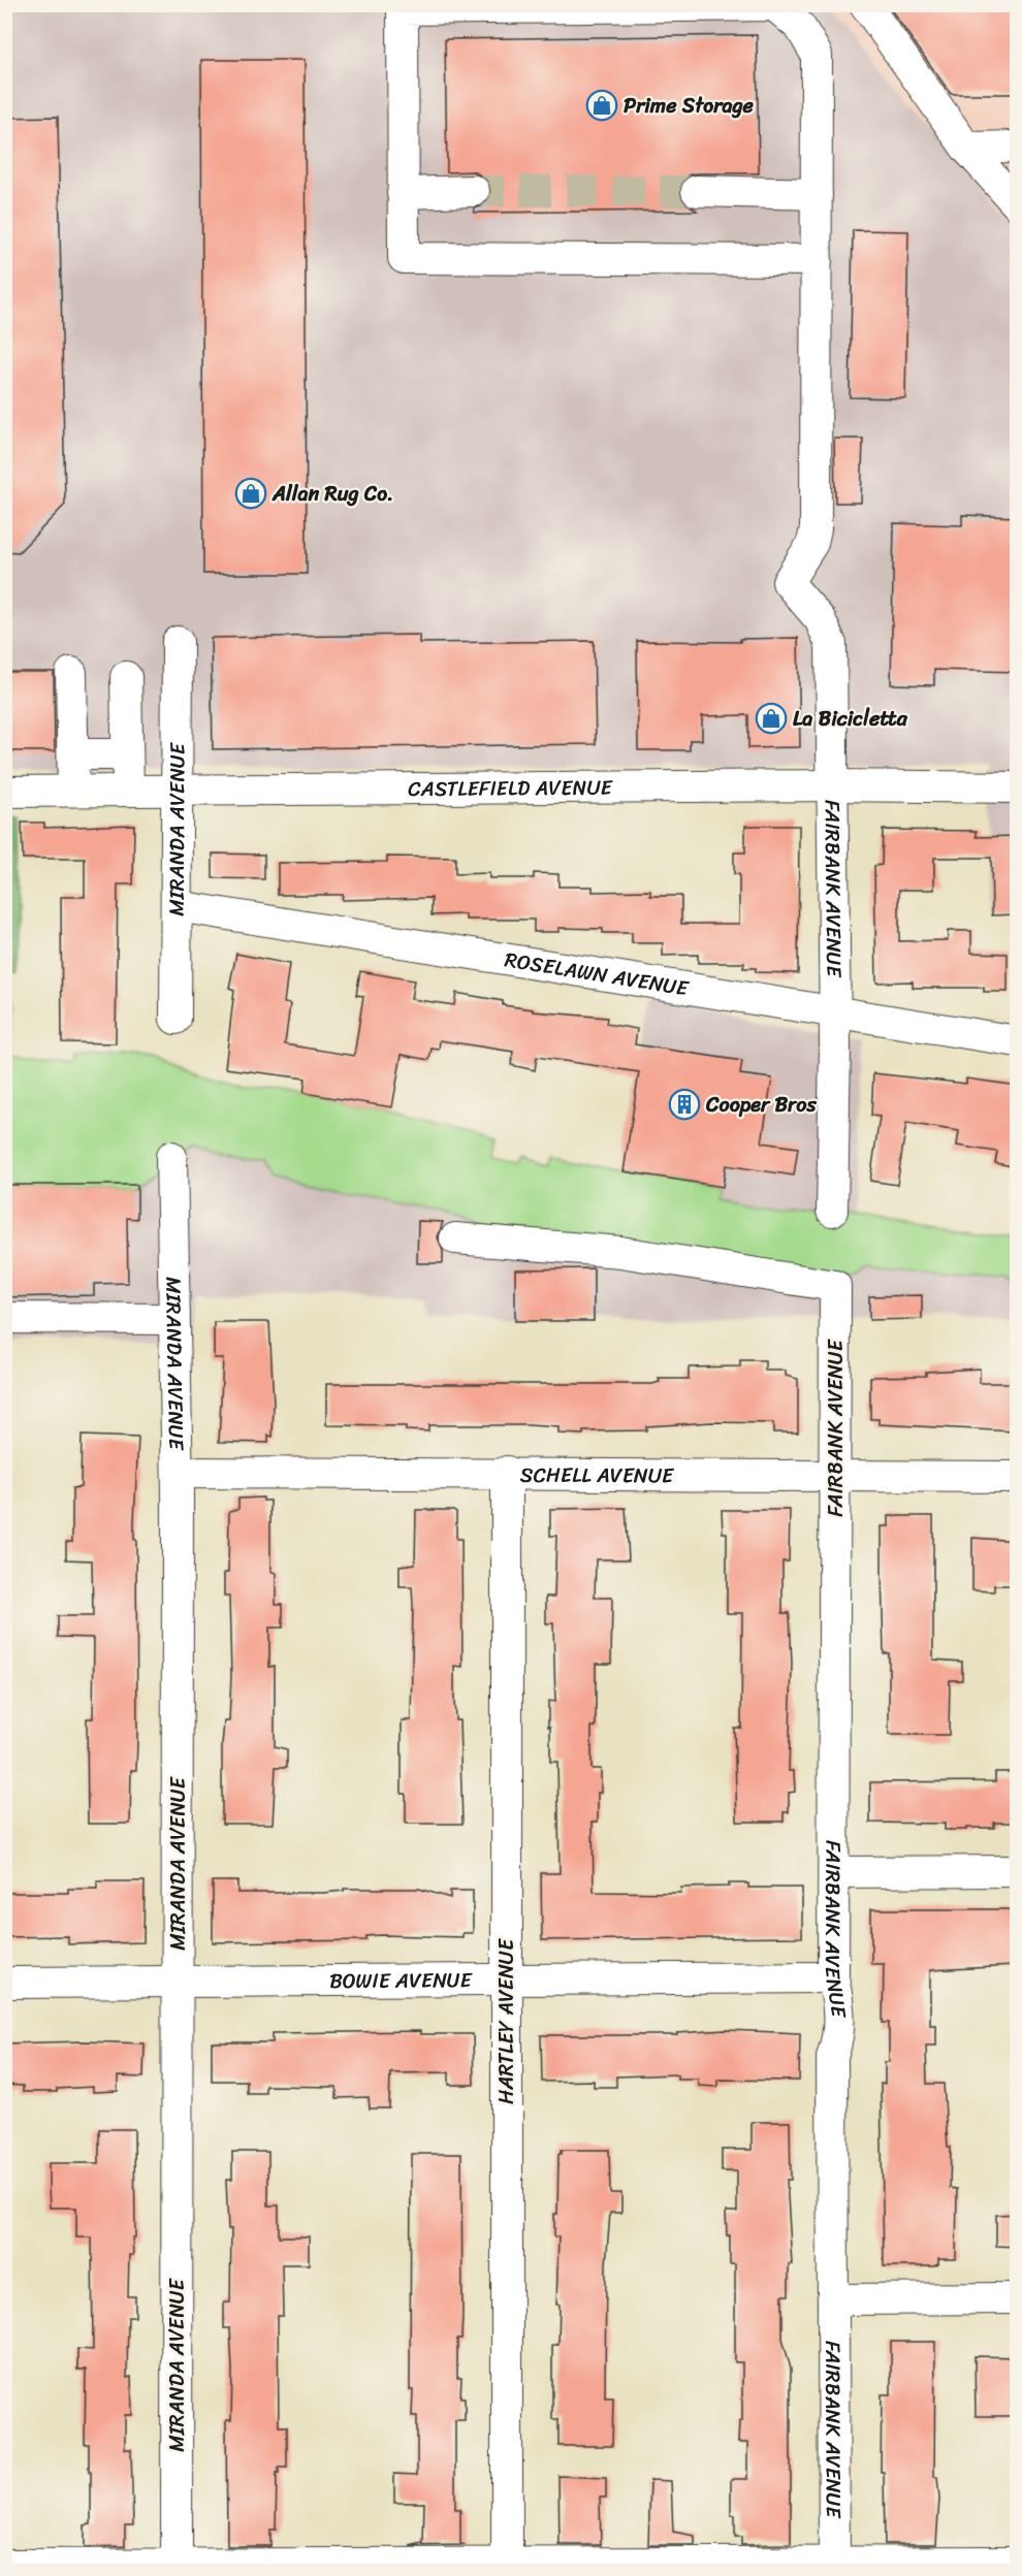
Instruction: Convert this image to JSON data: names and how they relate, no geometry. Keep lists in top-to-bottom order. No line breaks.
{"streets":{"street":["CASTLEFIELD AVENUE","MIRANDA AVENUE","FAIRBANK AVENUE","ROSELAWN AVENUE","SCHELL AVENUE","BOWIE AVENUE","HARTLEY AVENUE"]},"crossings":[["CASTLEFIELD AVENUE","MIRANDA AVENUE"],["CASTLEFIELD AVENUE","FAIRBANK AVENUE"],["MIRANDA AVENUE","ROSELAWN AVENUE"],["MIRANDA AVENUE","SCHELL AVENUE"],["MIRANDA AVENUE","BOWIE AVENUE"],["FAIRBANK AVENUE","ROSELAWN AVENUE"],["FAIRBANK AVENUE","SCHELL AVENUE"],["FAIRBANK AVENUE","BOWIE AVENUE"],["SCHELL AVENUE","HARTLEY AVENUE"],["BOWIE AVENUE","HARTLEY AVENUE"]],"places":{"shop":["Prime Storage","Allan Rug Co.","La Bicicletta"],"building":["Cooper Bros"]}}
